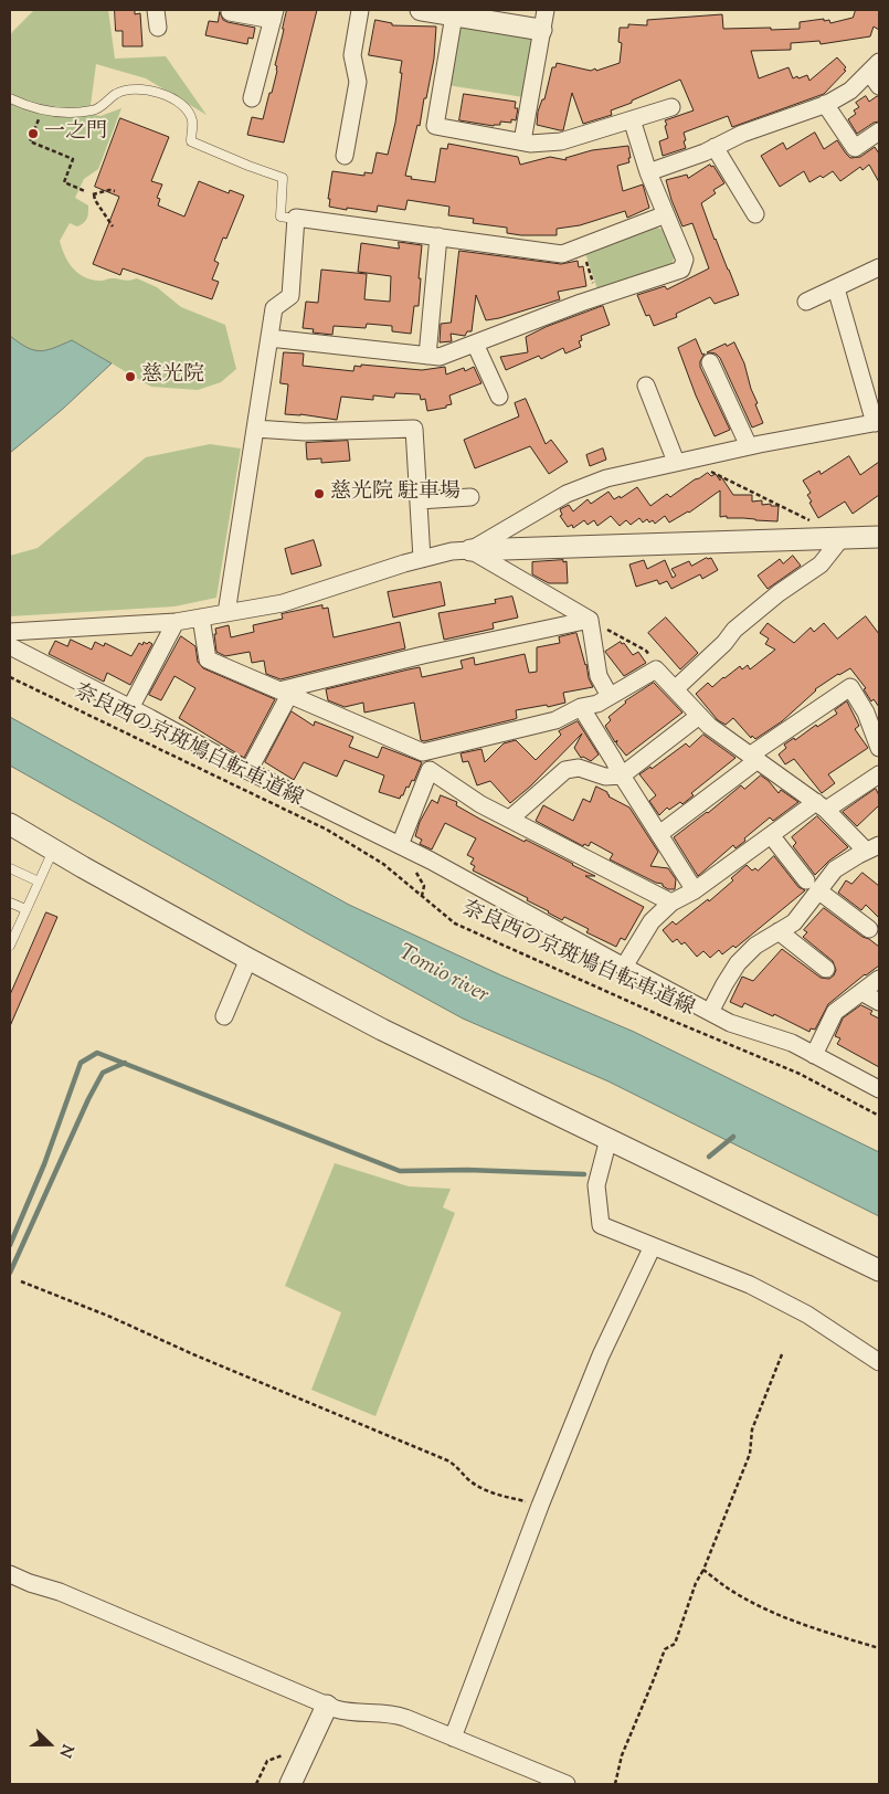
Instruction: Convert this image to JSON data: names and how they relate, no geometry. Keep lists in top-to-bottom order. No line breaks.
{"streets":{"path":["奈良西の京斑鳩自転車道線"]},"water":["Tomio river"],"places":["一之門","慈光院","慈光院 駐車場"],"north":"right"}
